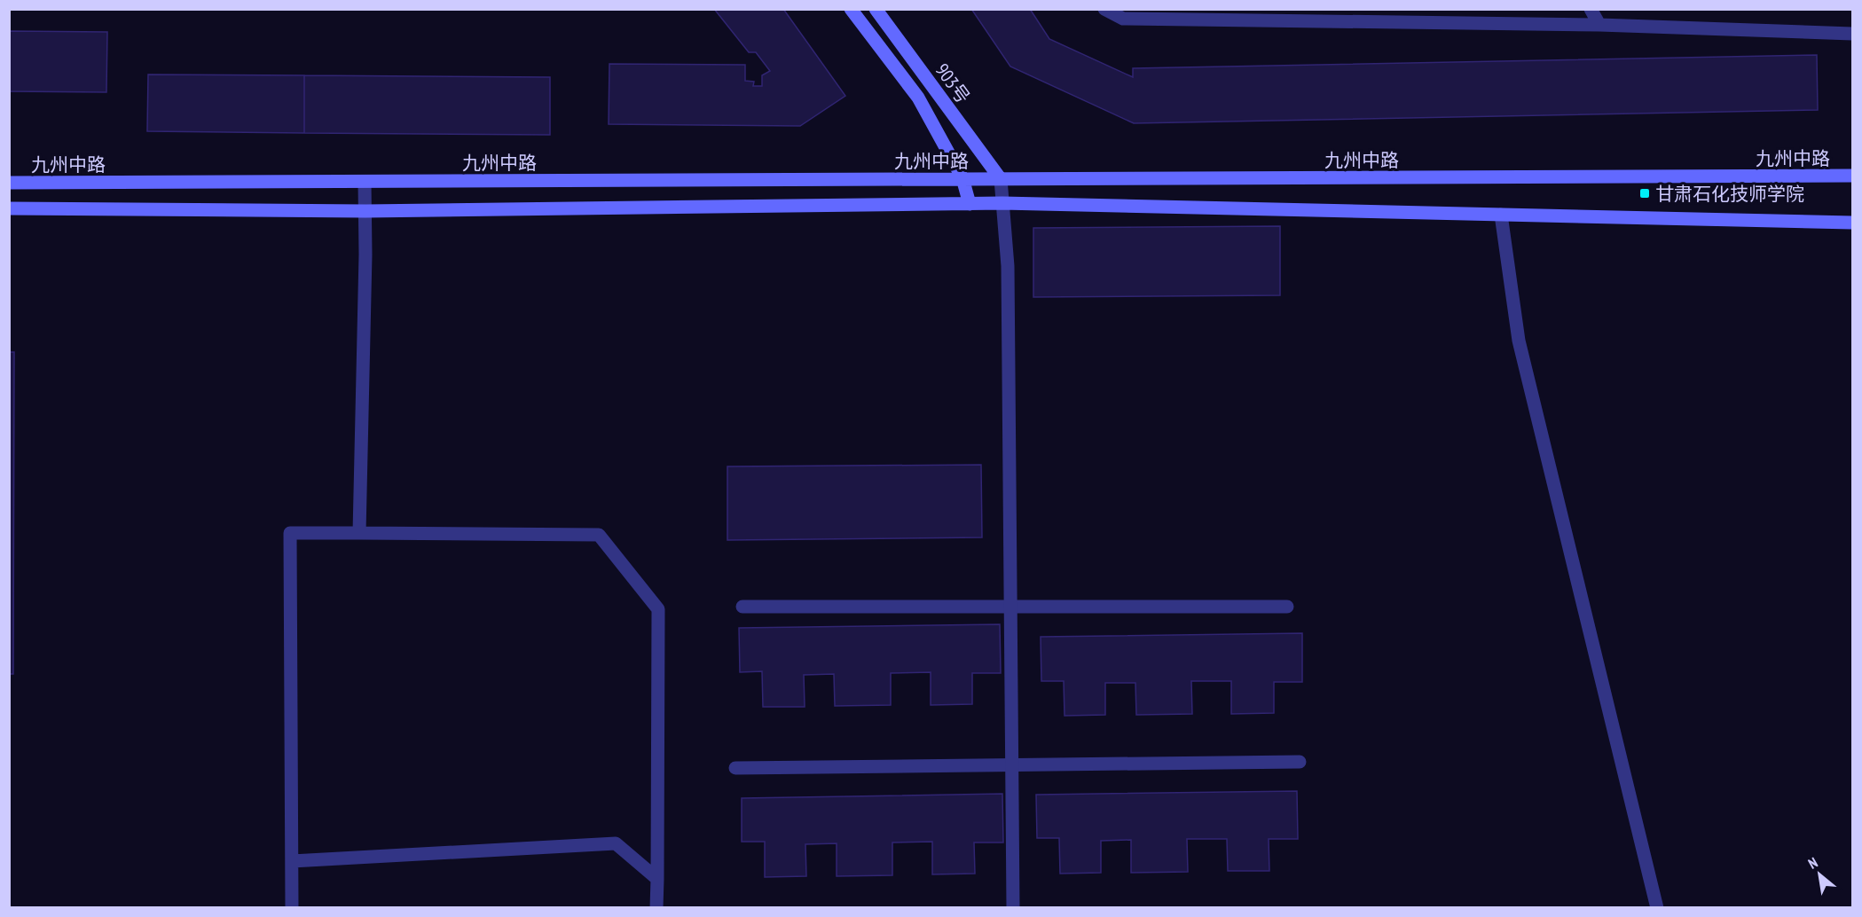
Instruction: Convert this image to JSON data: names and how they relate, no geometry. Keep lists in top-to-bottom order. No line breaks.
{"streets":{"street":["903号","九州中路"]},"crossings":[["903号","九州中路"]],"places":{"transit":["甘肃石化技师学院"]},"north":"top left"}
